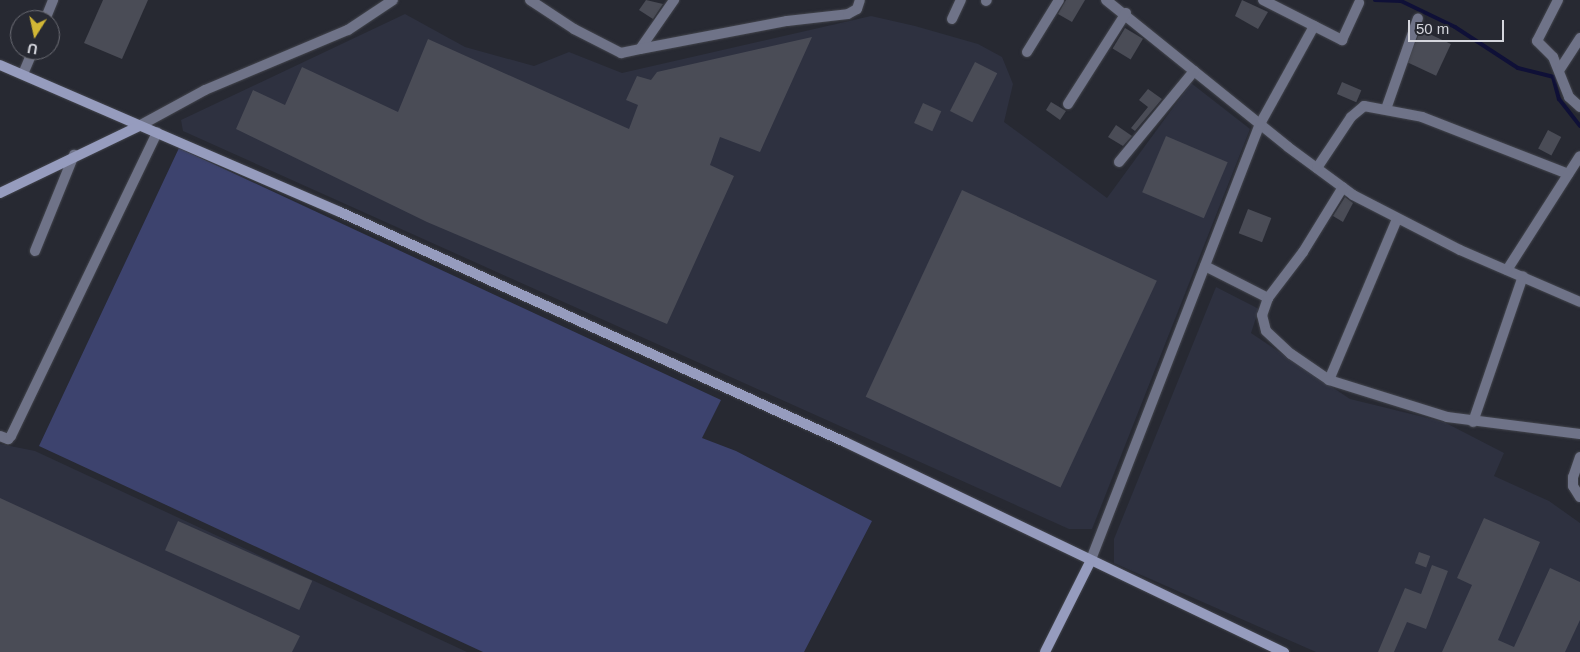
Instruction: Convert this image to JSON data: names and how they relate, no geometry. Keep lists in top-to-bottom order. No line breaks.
{"scale_bar":"50 m","north":"bottom"}
